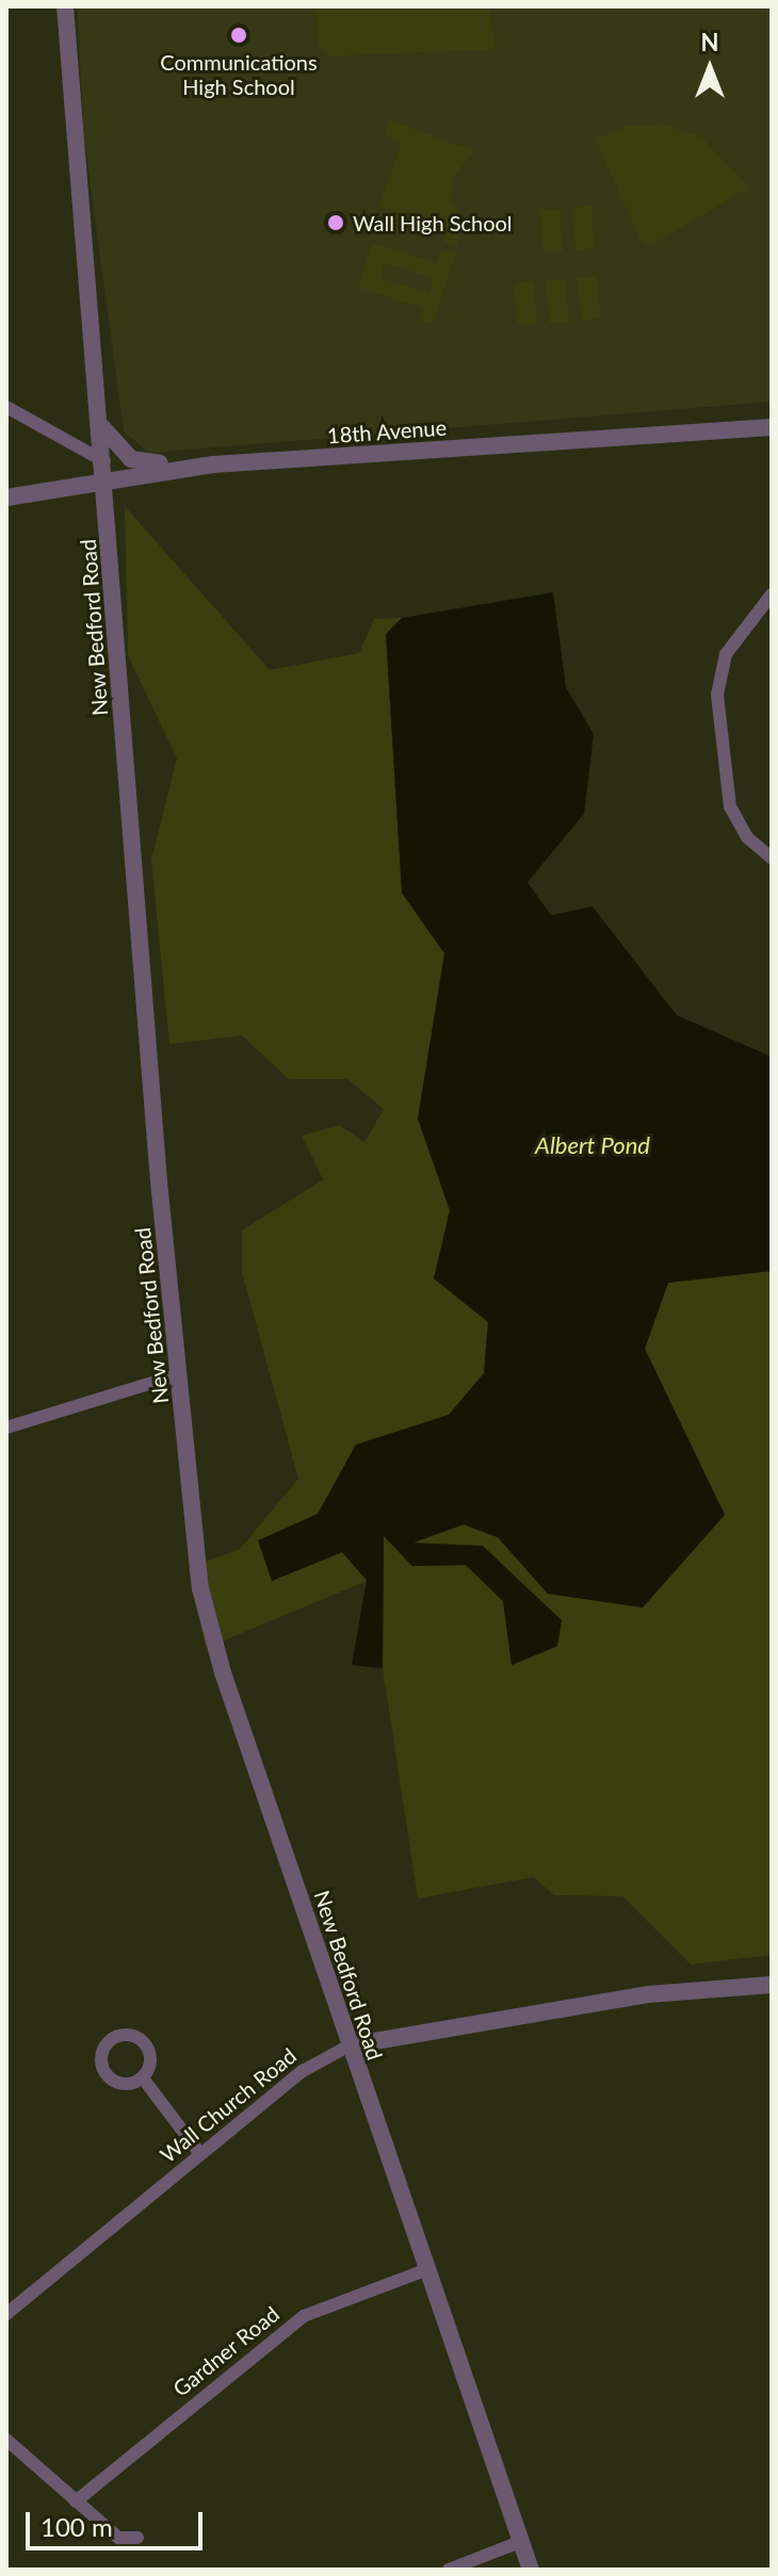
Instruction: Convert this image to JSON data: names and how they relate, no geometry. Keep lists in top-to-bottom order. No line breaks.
{"streets":{"street":["18th Avenue","New Bedford Road","Wall Church Road","Gardner Road"]},"crossings":[["18th Avenue","New Bedford Road"],["New Bedford Road","Wall Church Road"],["New Bedford Road","Gardner Road"]],"water":["Albert Pond"],"places":["Communications High School","Wall High School"],"scale_bar":"100 m","north":"top"}
